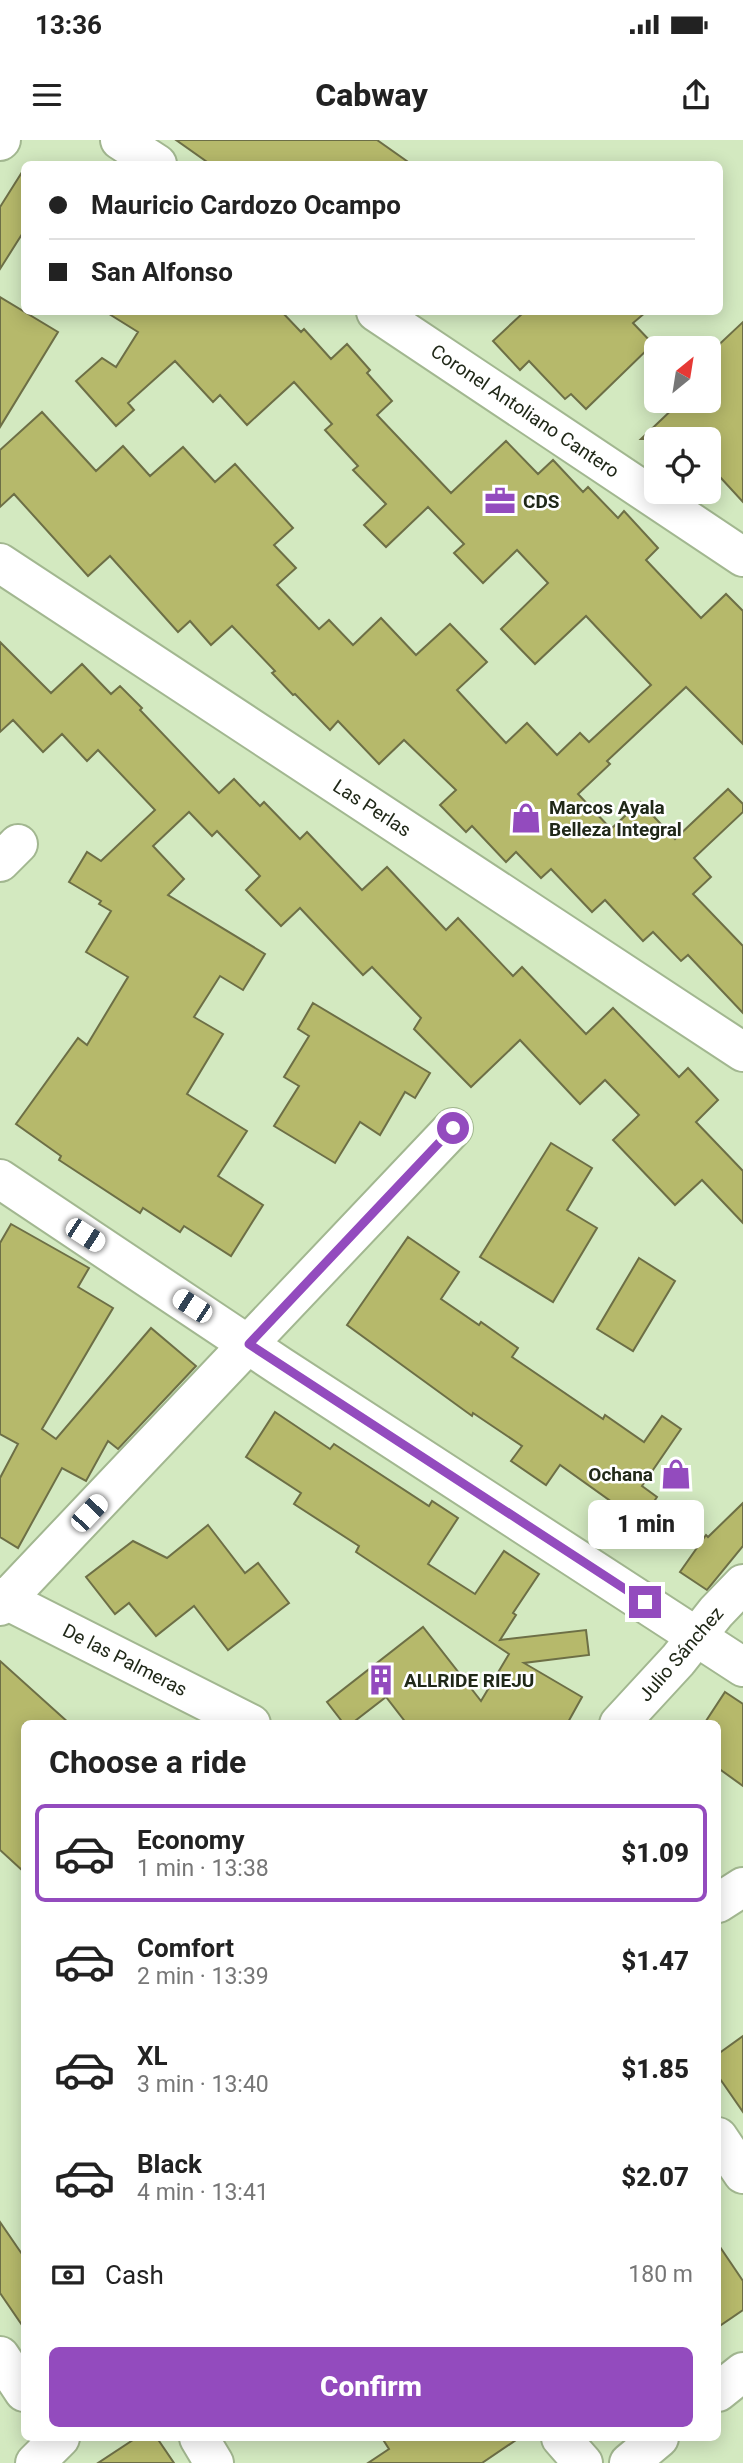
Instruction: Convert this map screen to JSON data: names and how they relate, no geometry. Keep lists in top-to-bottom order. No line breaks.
{"streets":{"street":["Coronel Antoliano Cantero","Las Perlas","Julio Sánchez","De las Palmeras"]},"places":{"office":["CDS"],"shop":["Marcos Ayala Belleza Integral","Ochana"],"building":["ALLRIDE RIEJU"]},"north":"top right","page":{"status":"13:36","header":"Cabway","banner":["Mauricio Cardozo Ocampo","San Alfonso"],"bubble":"1 min","heading":"Choose a ride","list":[{"name":"Economy","note":"1 min · 13:38","value":"$1.09"},{"name":"Comfort","note":"2 min · 13:39","value":"$1.47"},{"name":"XL","note":"3 min · 13:40","value":"$1.85"},{"name":"Black","note":"4 min · 13:41","value":"$2.07"}],"pay":["Cash","180 m"],"buttons":"Confirm"}}
